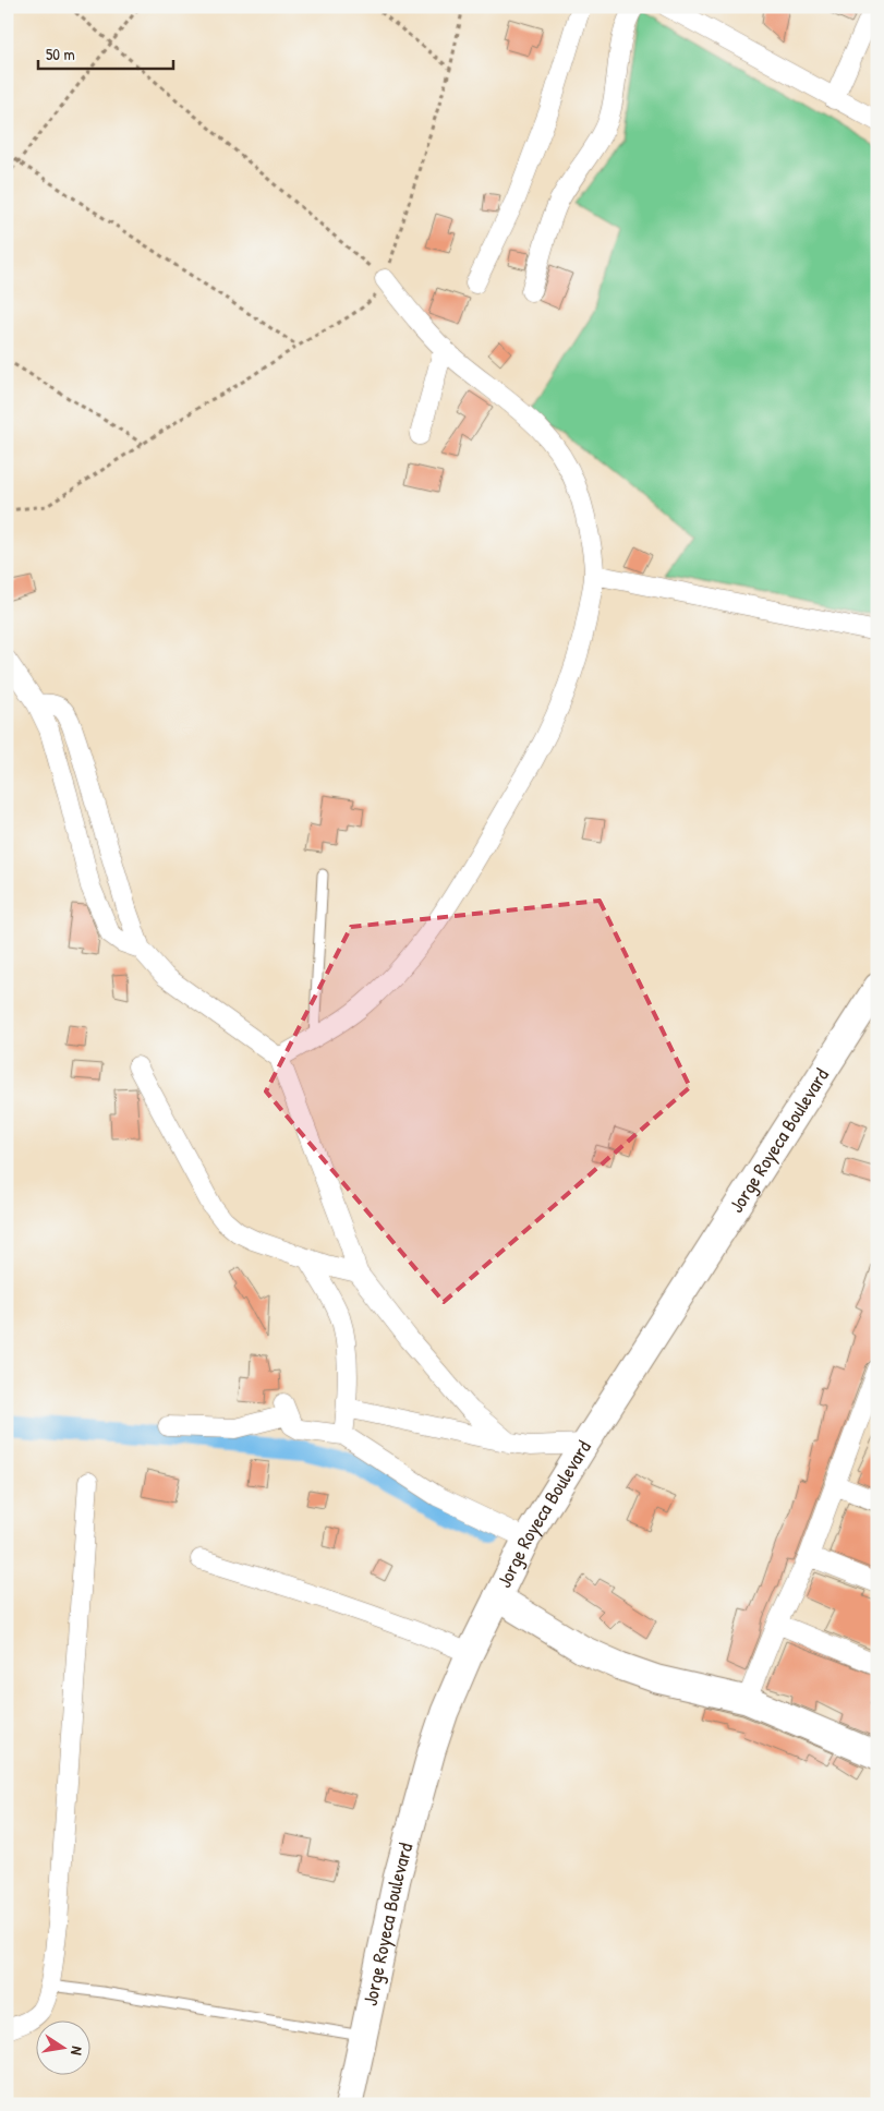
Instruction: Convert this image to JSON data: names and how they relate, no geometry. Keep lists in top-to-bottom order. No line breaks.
{"streets":{"street":["Jorge Royeca Boulevard"]},"scale_bar":"50 m","north":"right"}
